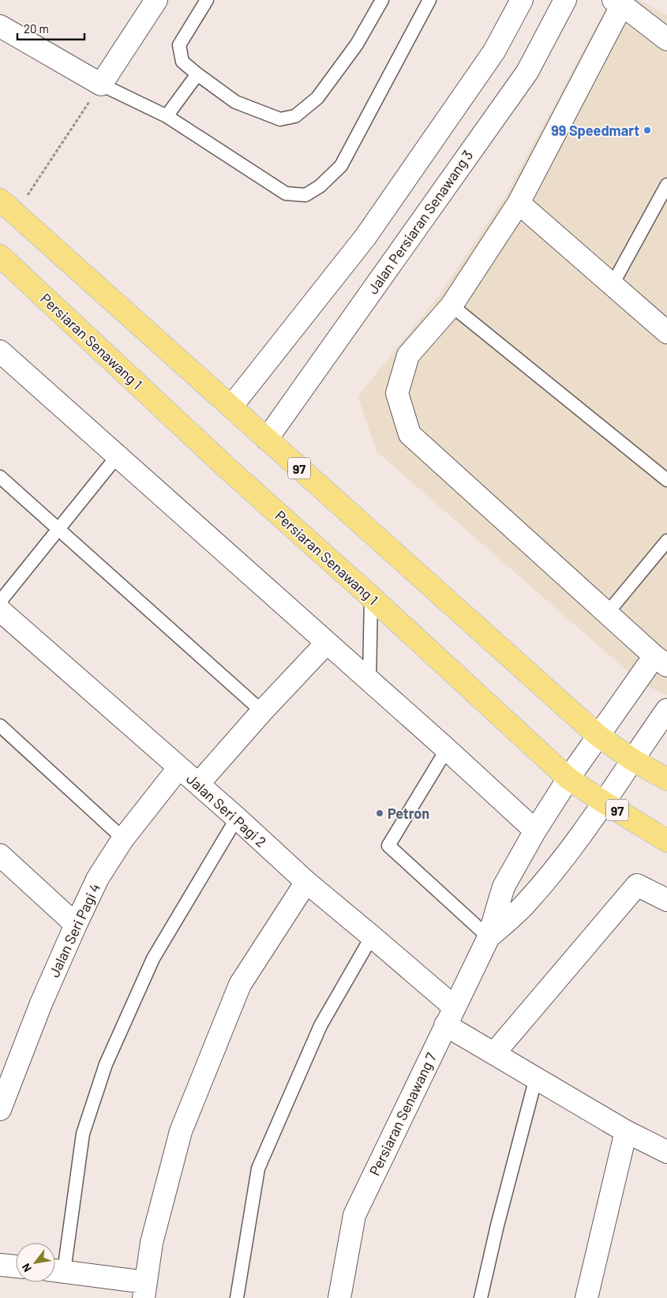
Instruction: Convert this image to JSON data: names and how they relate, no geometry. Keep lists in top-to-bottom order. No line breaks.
{"streets":{"main road":["Persiaran Senawang 1","97"],"street":["Jalan Persiaran Senawang 3","Jalan Seri Pagi 2","Jalan Seri Pagi 4","Persiaran Senawang 7"]},"crossings":[["Jalan Persiaran Senawang 3","97"],["Jalan Seri Pagi 2","Jalan Seri Pagi 4"],["Jalan Seri Pagi 2","Persiaran Senawang 7"]],"places":["99 Speedmart","Petron"],"scale_bar":"20 m","north":"bottom left"}
